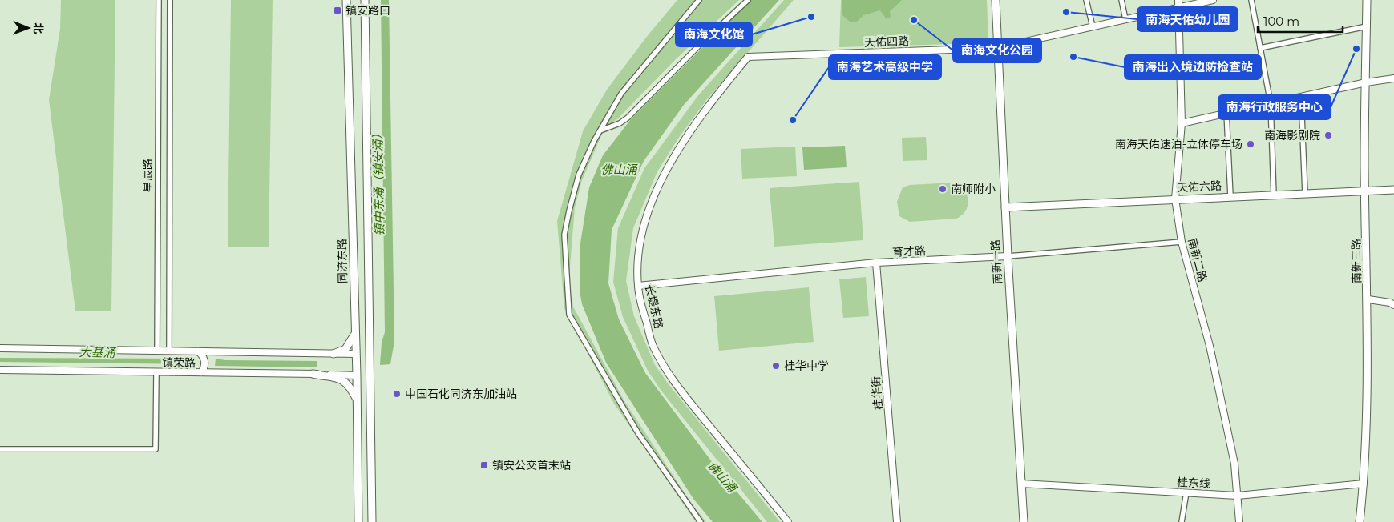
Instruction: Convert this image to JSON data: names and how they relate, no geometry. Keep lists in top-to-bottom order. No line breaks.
{"streets":{"main road":["天佑六路","同济东路","南新三路","南新一路"],"street":["天佑四路","星辰路","育才路","南新二路","长堤东路","镇荣路","桂华街","桂东线"]},"crossings":[["天佑四路","南新二路"],["天佑四路","南新一路"],["天佑四路","长堤东路"],["星辰路","镇荣路"],["天佑六路","南新二路"],["天佑六路","南新三路"],["天佑六路","南新一路"],["育才路","南新二路"],["育才路","南新一路"],["育才路","长堤东路"],["育才路","桂华街"],["南新二路","桂东线"],["同济东路","镇荣路"],["南新三路","桂东线"],["南新一路","桂东线"]],"water":["佛山涌","镇中东涌（镇安涌）","大基涌"],"places":{"transit":["镇安路口","镇安公交首末站"],"other":["南海天佑幼儿园","南海文化馆","南海文化公园","南海行政服务中心","南海出入境边防检查站","南海艺术高级中学","南海影剧院","南海天佑速泊-立体停车场","南师附小","桂华中学","中国石化同济东加油站"]},"scale_bar":"100 m","north":"right"}
